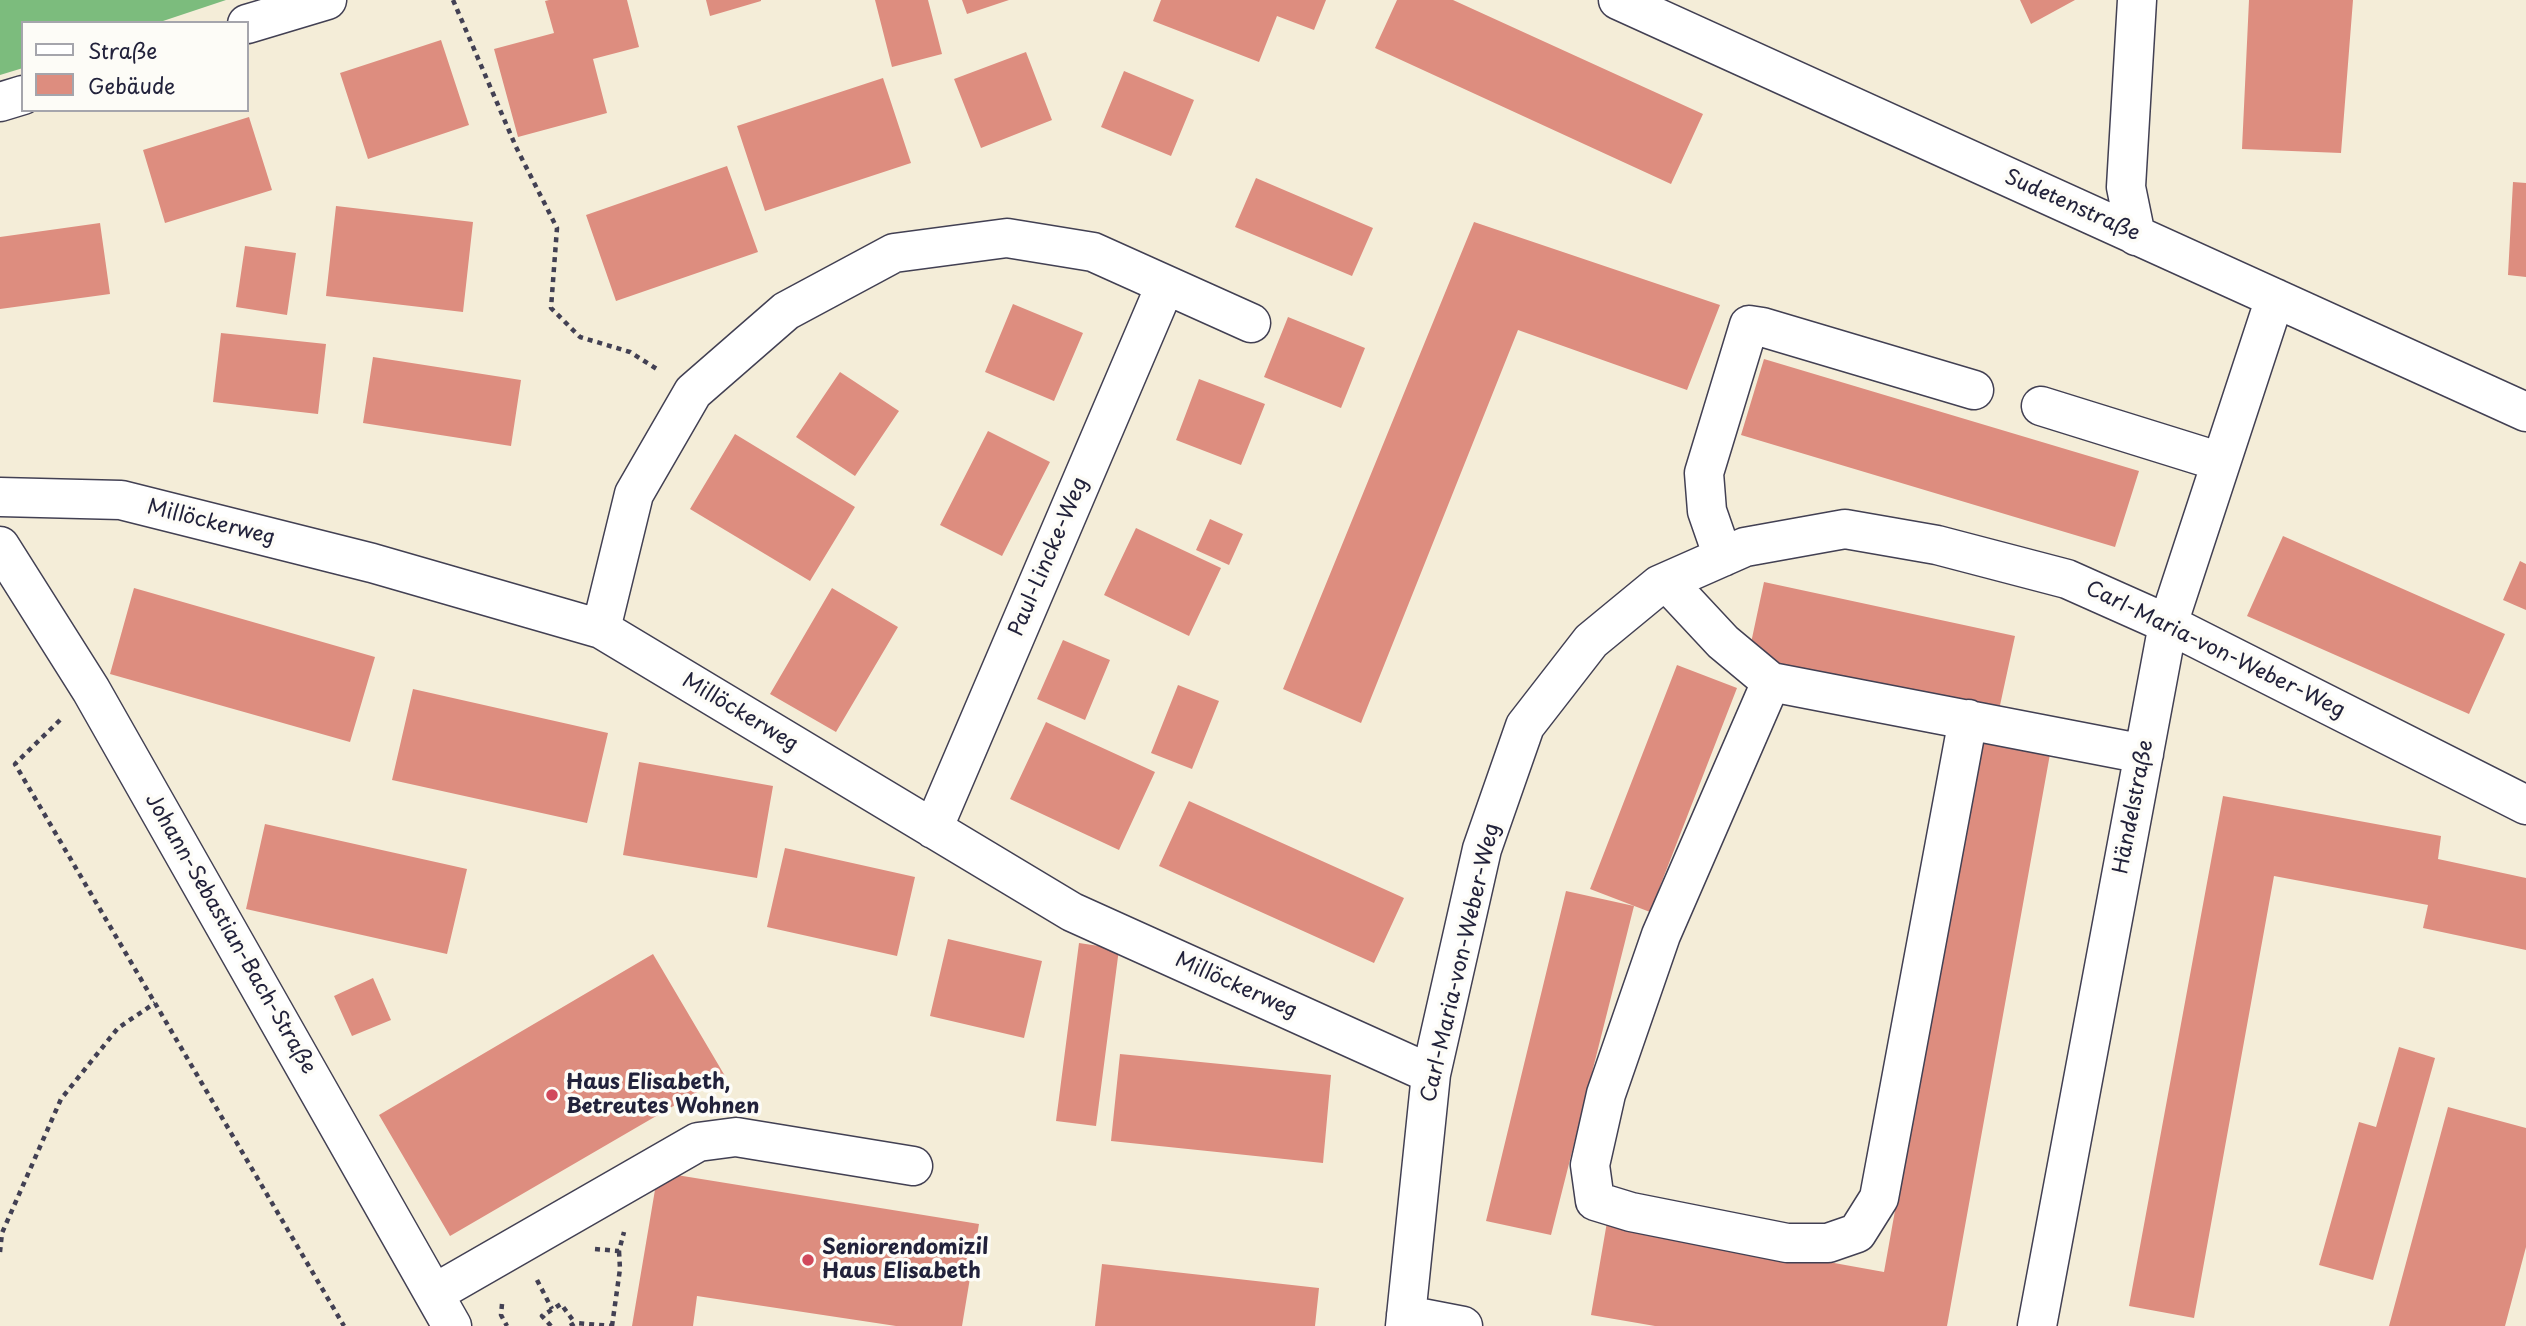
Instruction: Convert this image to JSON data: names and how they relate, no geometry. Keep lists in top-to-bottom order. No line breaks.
{"streets":{"street":["Sudetenstraße","Millöckerweg","Paul-Lincke-Weg","Carl-Maria-von-Weber-Weg","Händelstraße","Johann-Sebastian-Bach-Straße"]},"crossings":[["Sudetenstraße","Händelstraße"],["Millöckerweg","Paul-Lincke-Weg"],["Millöckerweg","Carl-Maria-von-Weber-Weg"],["Carl-Maria-von-Weber-Weg","Händelstraße"]],"places":["Haus Elisabeth, Betreutes Wohnen","Seniorendomizil Haus Elisabeth"],"legend":["Straße","Gebäude"]}
